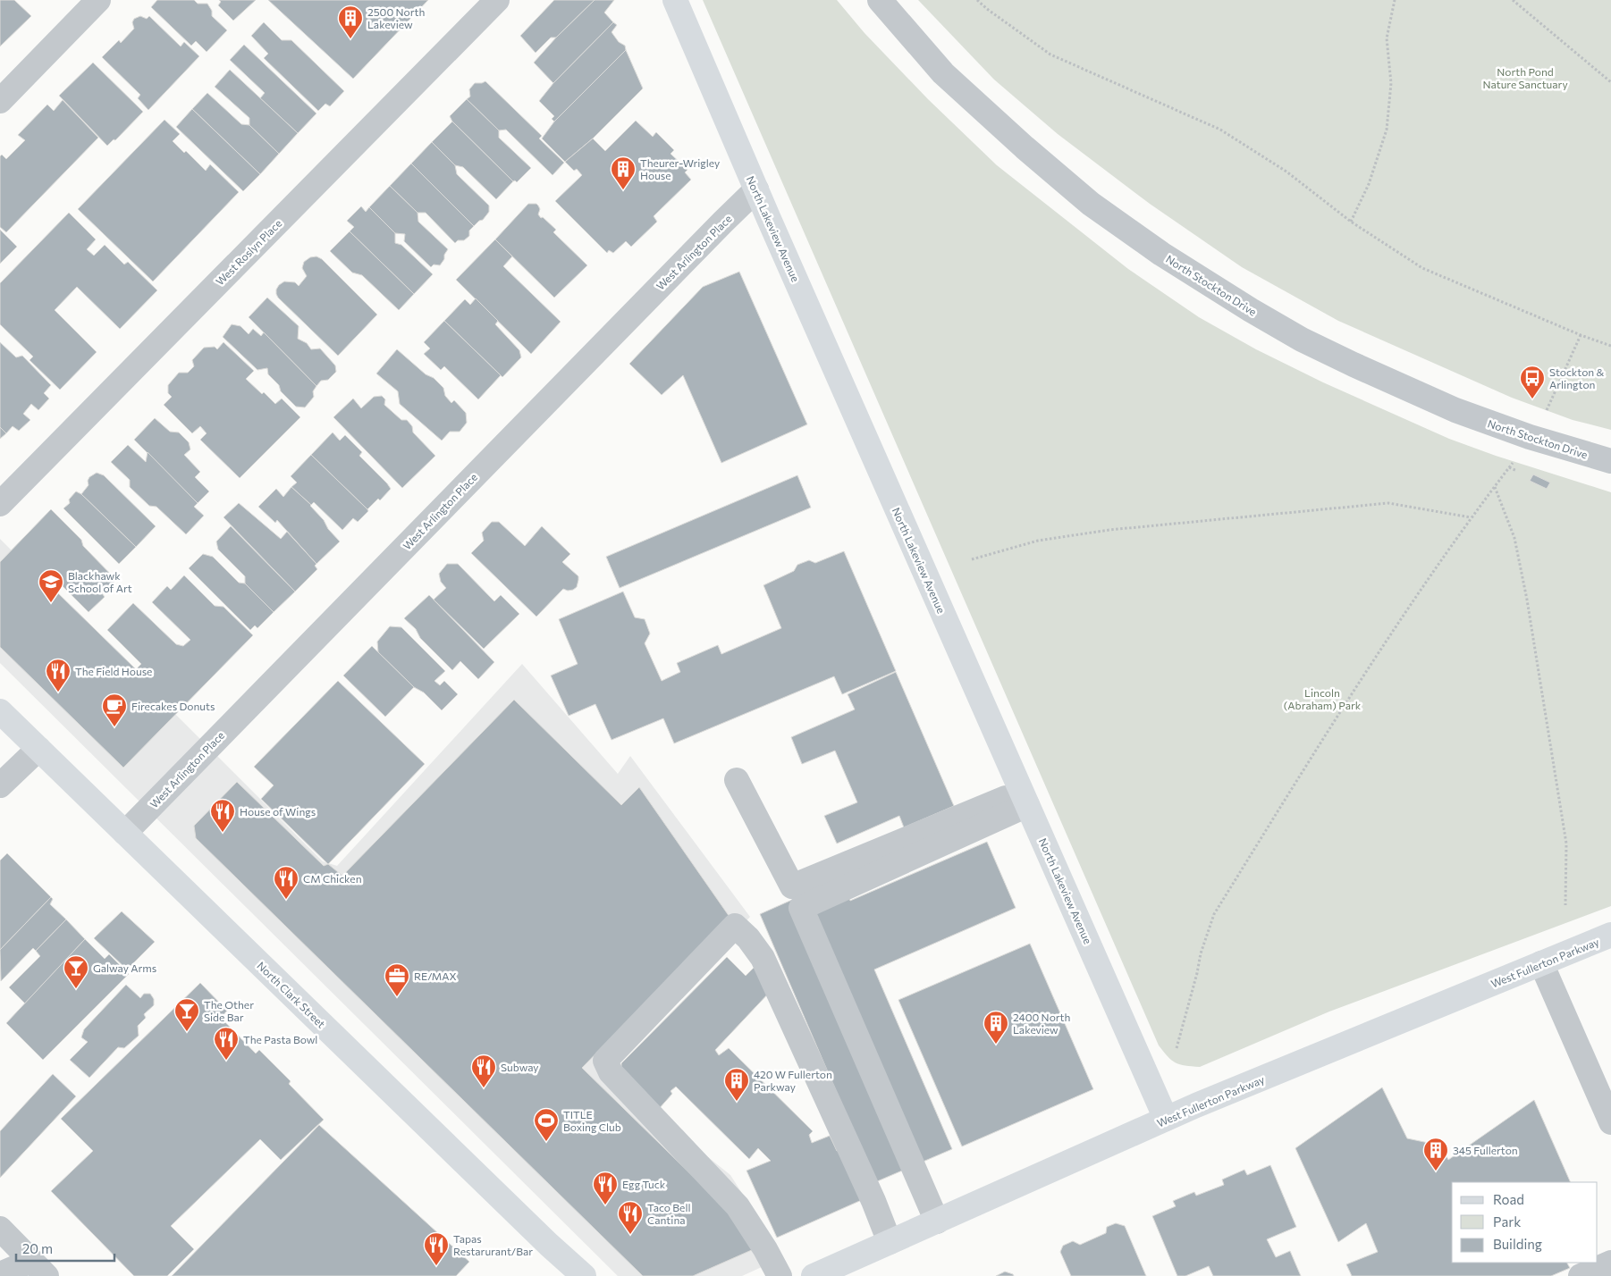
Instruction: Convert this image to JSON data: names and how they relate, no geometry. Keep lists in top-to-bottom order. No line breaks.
{"streets":{"main road":["North Lakeview Avenue","West Fullerton Parkway","North Clark Street"],"street":["West Roslyn Place","West Arlington Place","North Stockton Drive"]},"crossings":[["North Lakeview Avenue","West Arlington Place"],["North Lakeview Avenue","West Fullerton Parkway"],["West Arlington Place","North Clark Street"]],"parks":["North Pond Nature Sanctuary","Lincoln (Abraham) Park"],"places":{"building":["2500 North Lakeview","Theurer-Wrigley House","2400 North Lakeview","420 W Fullerton Parkway","345 Fullerton"],"bus stop":["Stockton & Arlington"],"school or university":["Blackhawk School of Art"],"restaurant":["The Field House","House of Wings","CM Chicken","The Pasta Bowl","Subway","Egg Tuck","Taco Bell Cantina","Tapas Restarurant/Bar"],"cafe":["Firecakes Donuts"],"bar":["Galway Arms","The Other Side Bar"],"office":["RE/MAX"],"sports":["TITLE Boxing Club"]},"legend":["Road","Park","Building"],"scale_bar":"20 m"}
